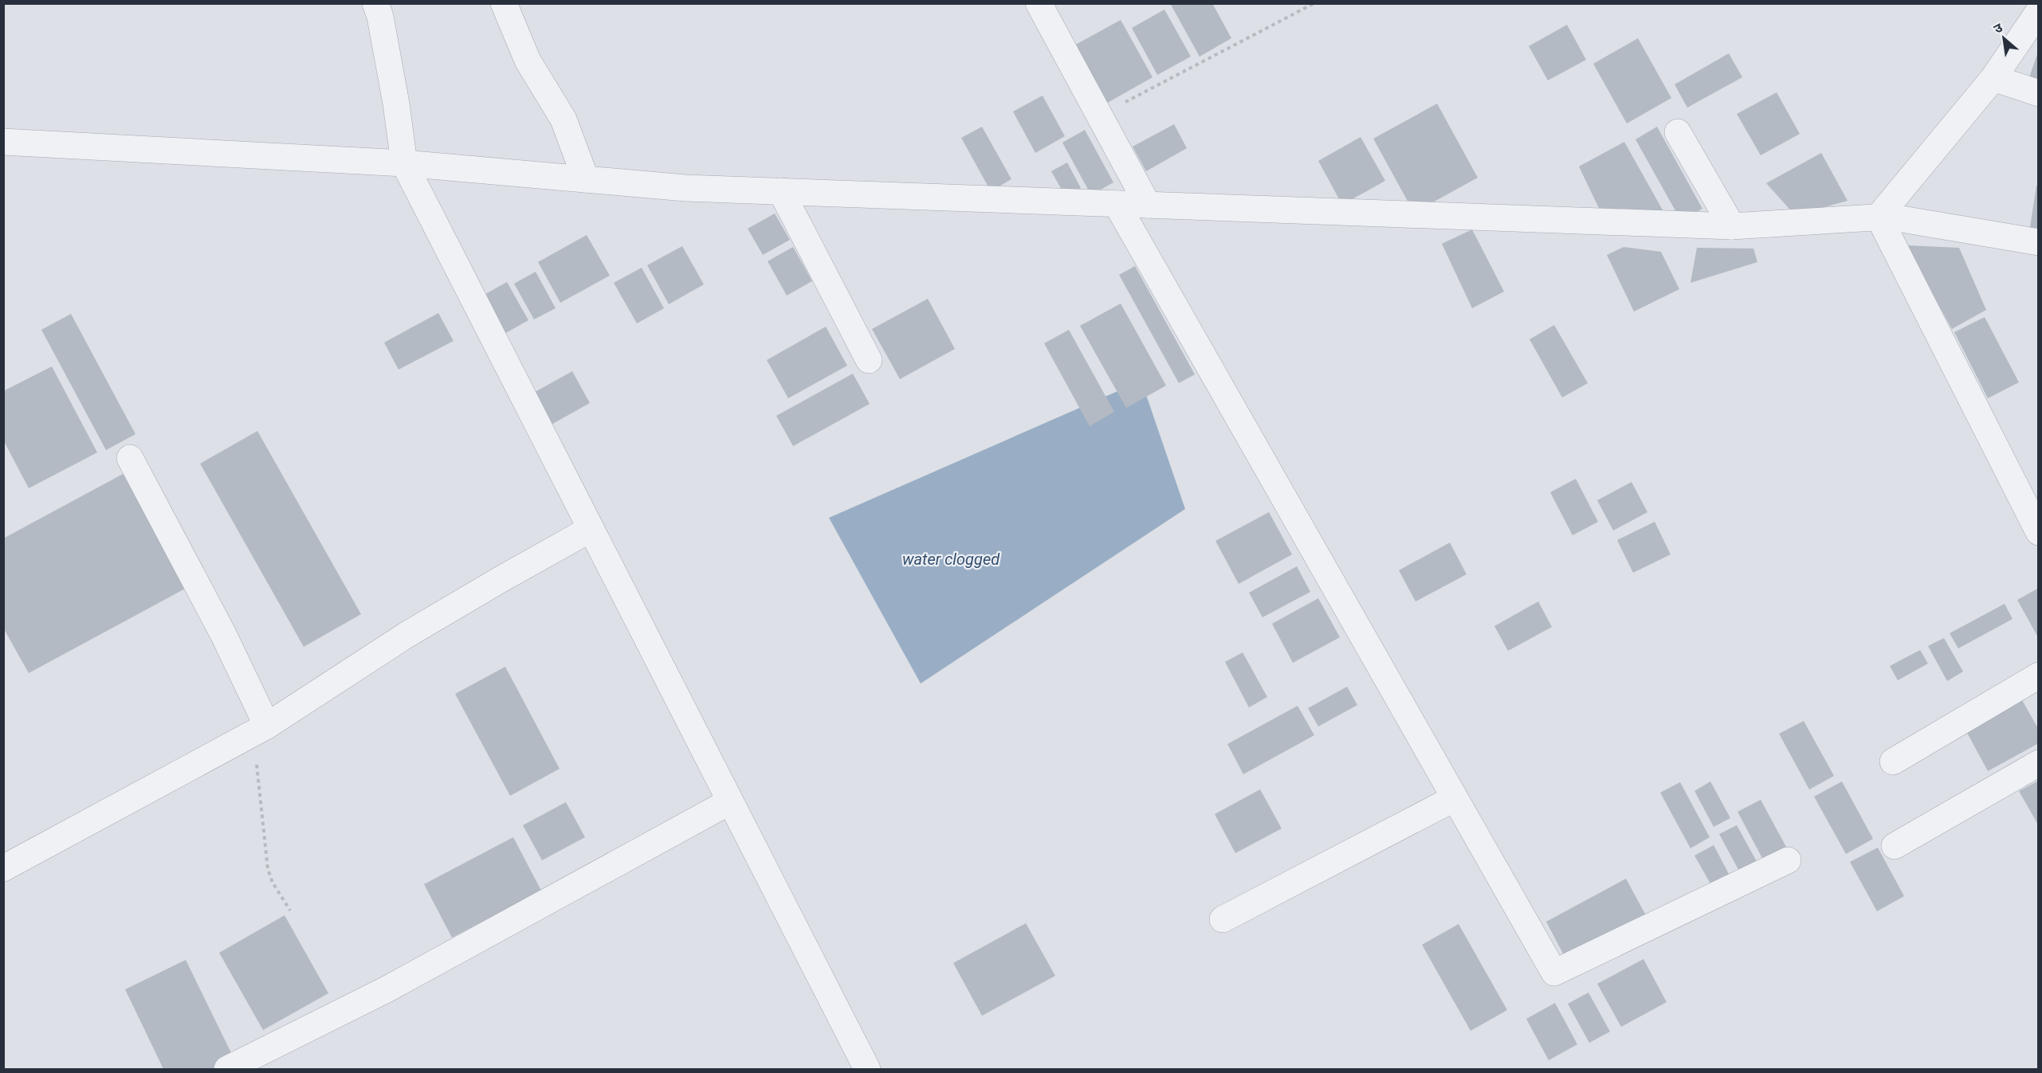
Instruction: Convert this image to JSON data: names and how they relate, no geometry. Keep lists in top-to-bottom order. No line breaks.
{"water":["water clogged"],"north":"top left"}
